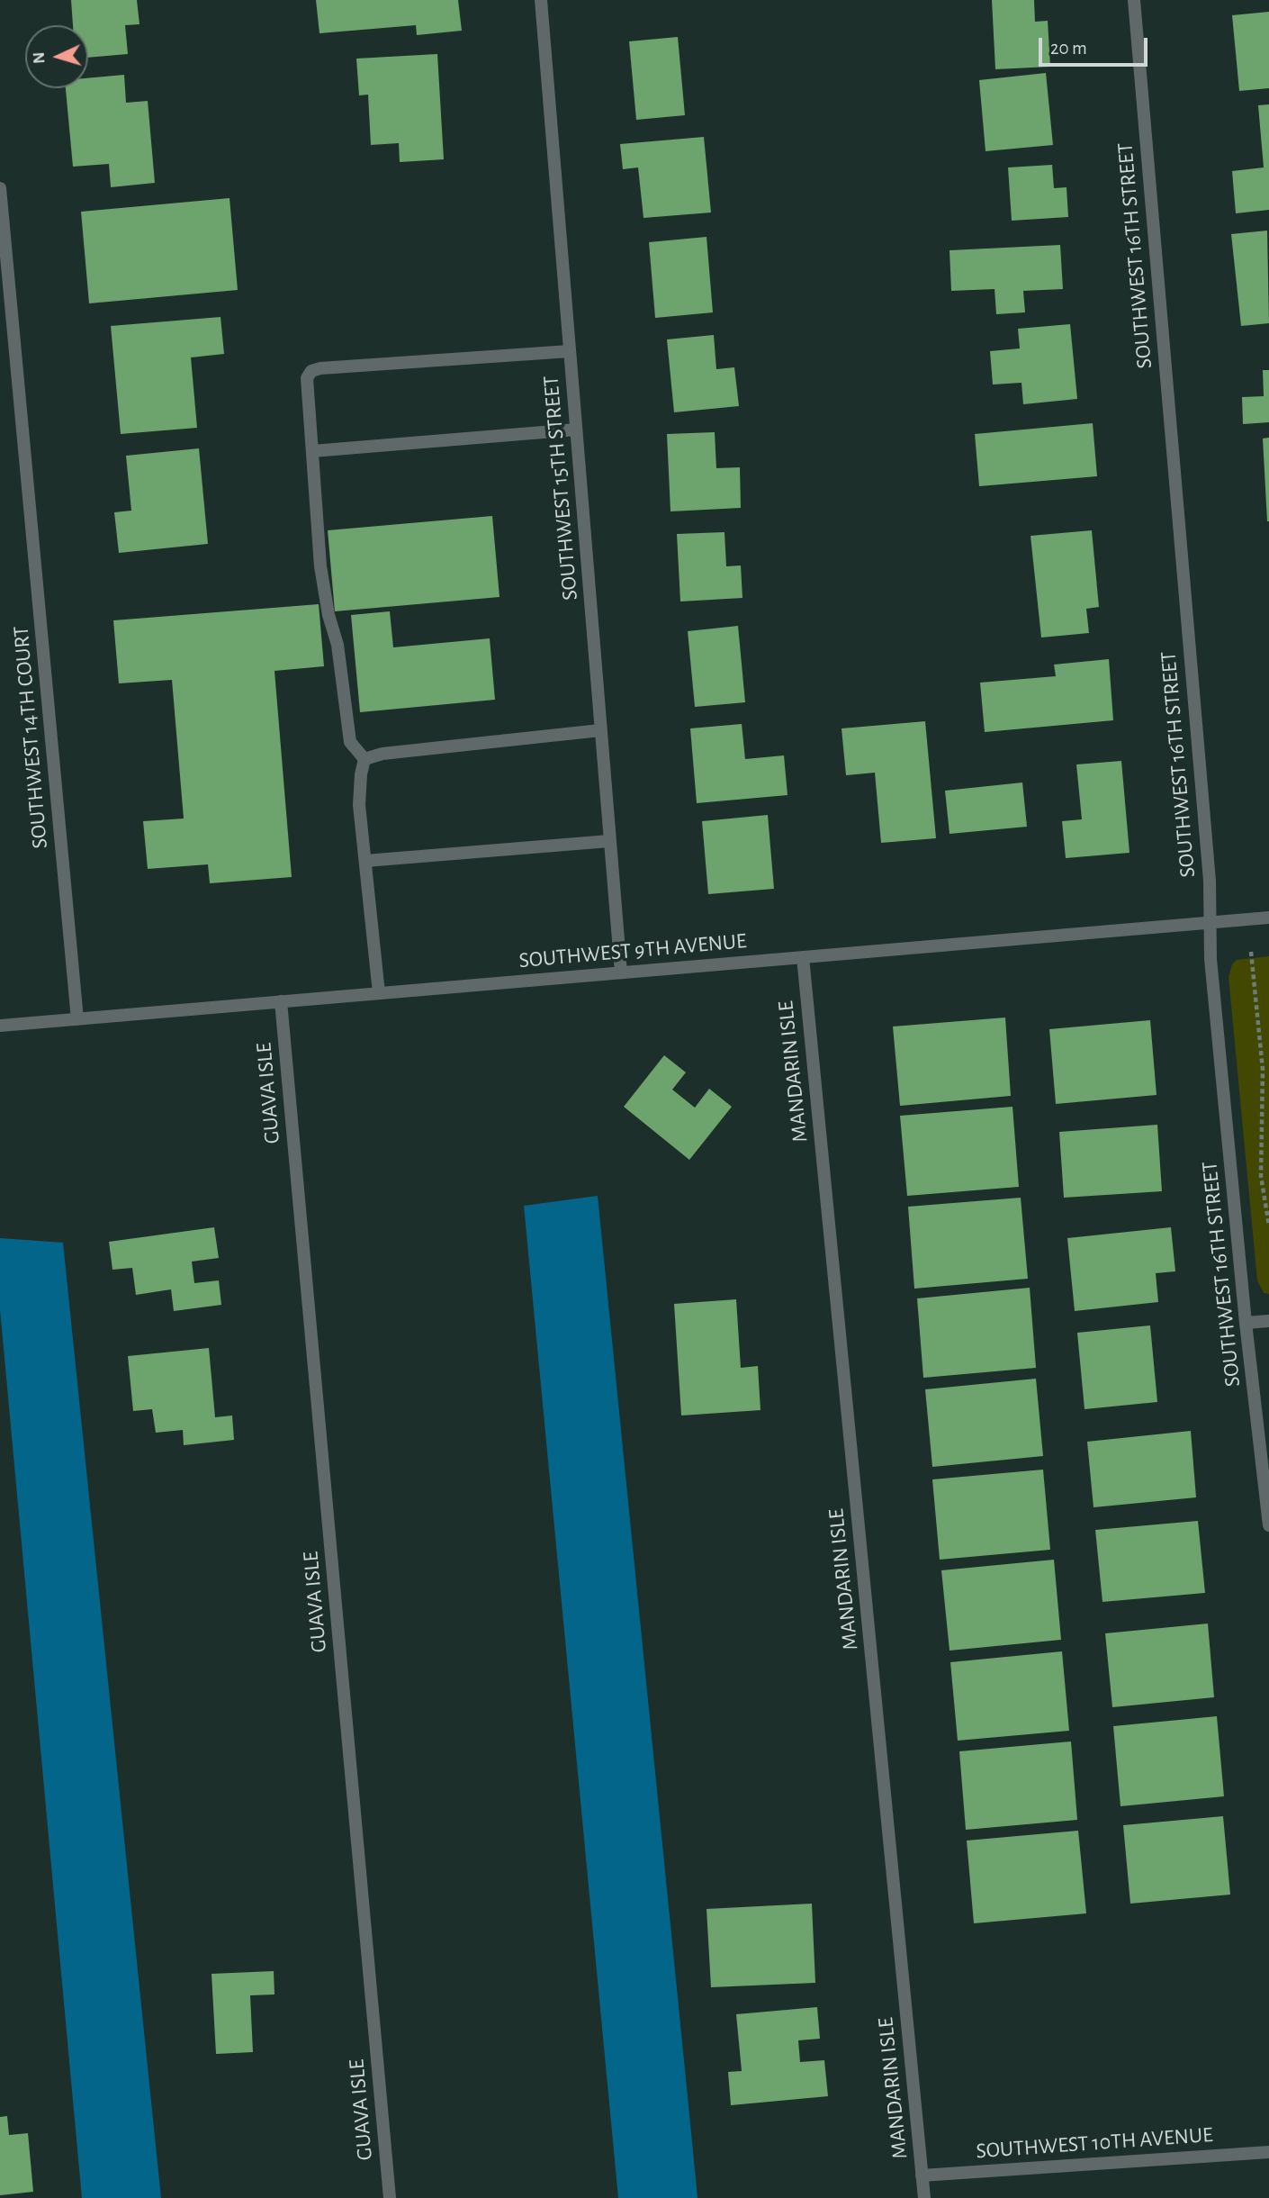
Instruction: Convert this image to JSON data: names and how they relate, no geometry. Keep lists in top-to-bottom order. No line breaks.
{"streets":{"street":["SOUTHWEST 16TH STREET","SOUTHWEST 15TH STREET","SOUTHWEST 14TH COURT","SOUTHWEST 9TH AVENUE","MANDARIN ISLE","GUAVA ISLE","SOUTHWEST 10TH AVENUE"]},"crossings":[["SOUTHWEST 16TH STREET","SOUTHWEST 9TH AVENUE"],["SOUTHWEST 15TH STREET","SOUTHWEST 9TH AVENUE"],["SOUTHWEST 14TH COURT","SOUTHWEST 9TH AVENUE"],["SOUTHWEST 9TH AVENUE","MANDARIN ISLE"],["SOUTHWEST 9TH AVENUE","GUAVA ISLE"],["MANDARIN ISLE","SOUTHWEST 10TH AVENUE"]],"scale_bar":"20 m","north":"left"}
